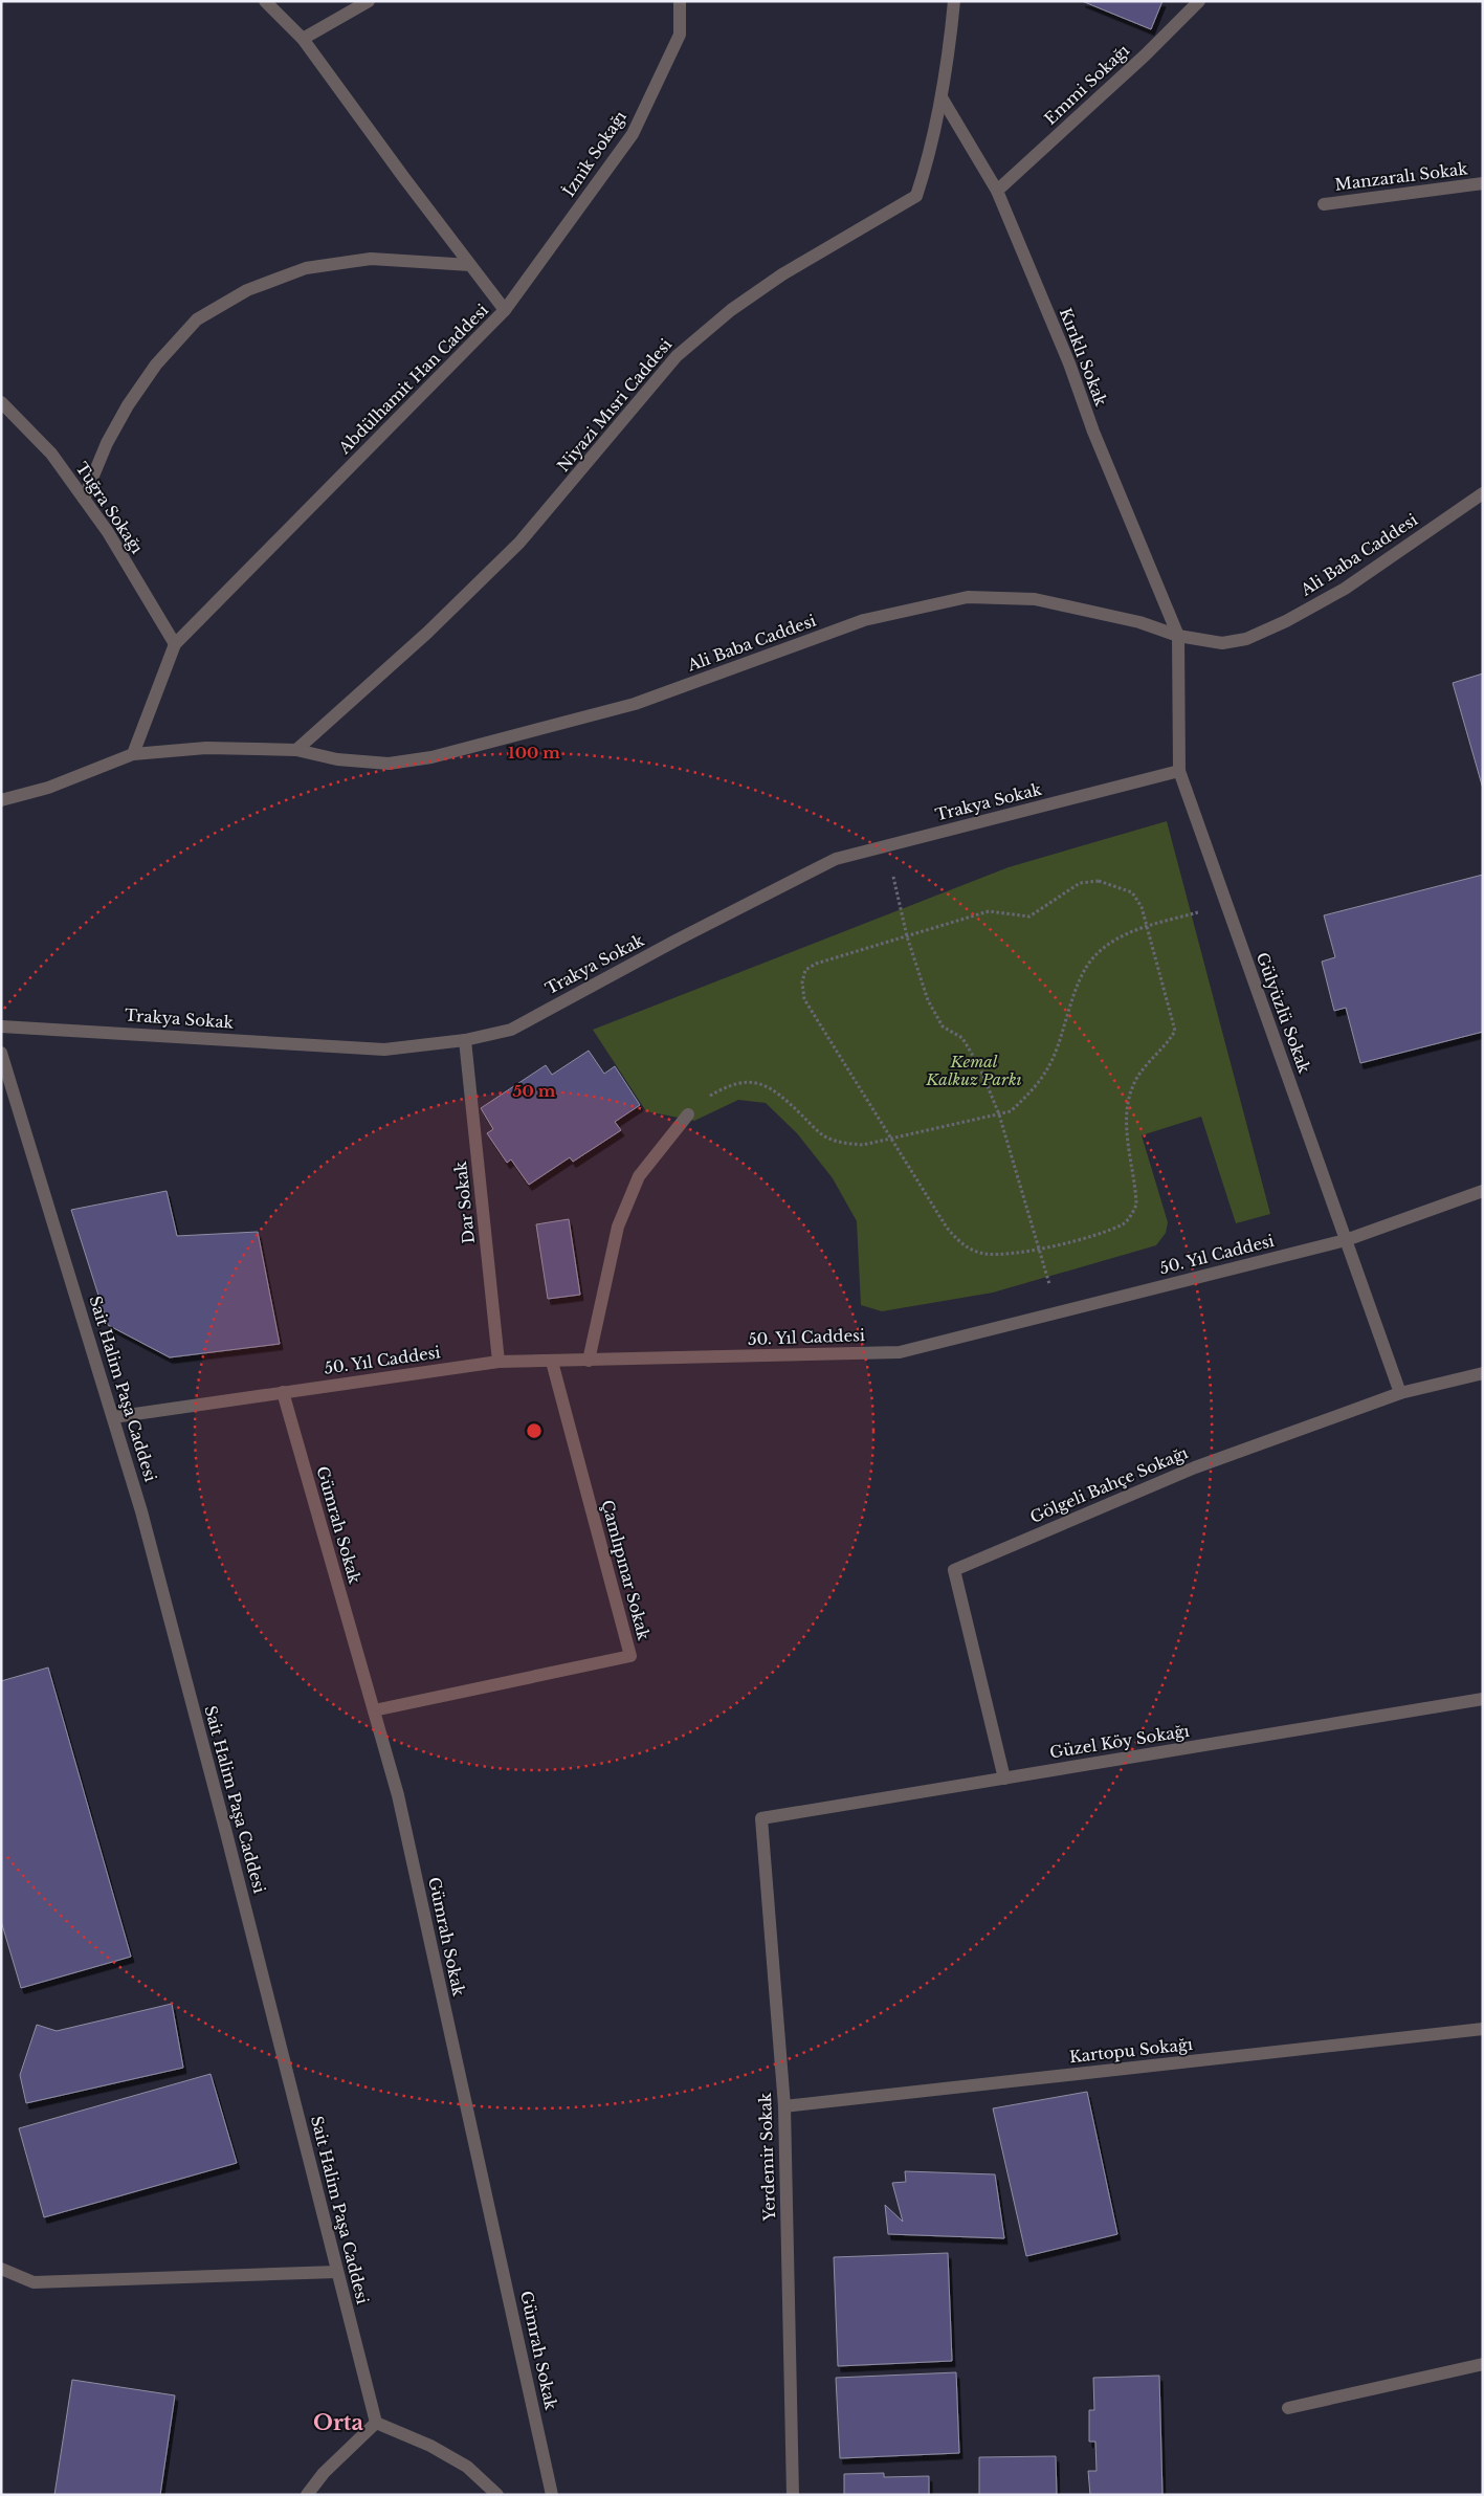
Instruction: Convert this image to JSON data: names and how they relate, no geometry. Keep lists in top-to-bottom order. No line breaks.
{"streets":{"street":["Emmi Sokağı","İznik Sokağı","Manzaralı Sokak","Kırıklı Sokak","Abdülhamit Han Caddesi","Niyazi Mısri Caddesi","Tuğra Sokağı","Ali Baba Caddesi","Trakya Sokak","Gülyüzlü Sokak","Dar Sokak","50. Yıl Caddesi","Sait Halim Paşa Caddesi","Gölgeli Bahçe Sokağı","Gümrah Sokak","Çamlıpınar Sokak","Güzel Köy Sokağı","Kartopu Sokağı","Yerdemir Sokak"]},"crossings":[["Emmi Sokağı","Kırıklı Sokak"],["İznik Sokağı","Abdülhamit Han Caddesi"],["Kırıklı Sokak","Niyazi Mısri Caddesi"],["Kırıklı Sokak","Ali Baba Caddesi"],["Kırıklı Sokak","Gülyüzlü Sokak"],["Abdülhamit Han Caddesi","Tuğra Sokağı"],["Abdülhamit Han Caddesi","Ali Baba Caddesi"],["Niyazi Mısri Caddesi","Ali Baba Caddesi"],["Ali Baba Caddesi","Gülyüzlü Sokak"],["Trakya Sokak","Gülyüzlü Sokak"],["Trakya Sokak","Dar Sokak"],["Gülyüzlü Sokak","50. Yıl Caddesi"],["Gülyüzlü Sokak","Gölgeli Bahçe Sokağı"],["Dar Sokak","50. Yıl Caddesi"],["50. Yıl Caddesi","Sait Halim Paşa Caddesi"],["50. Yıl Caddesi","Gümrah Sokak"],["50. Yıl Caddesi","Çamlıpınar Sokak"],["Gölgeli Bahçe Sokağı","Güzel Köy Sokağı"],["Gümrah Sokak","Çamlıpınar Sokak"],["Güzel Köy Sokağı","Yerdemir Sokak"],["Kartopu Sokağı","Yerdemir Sokak"]],"districts":["Orta"],"parks":["Kemal Kalkuz Parkı"],"rings":["100 m","50 m"]}
